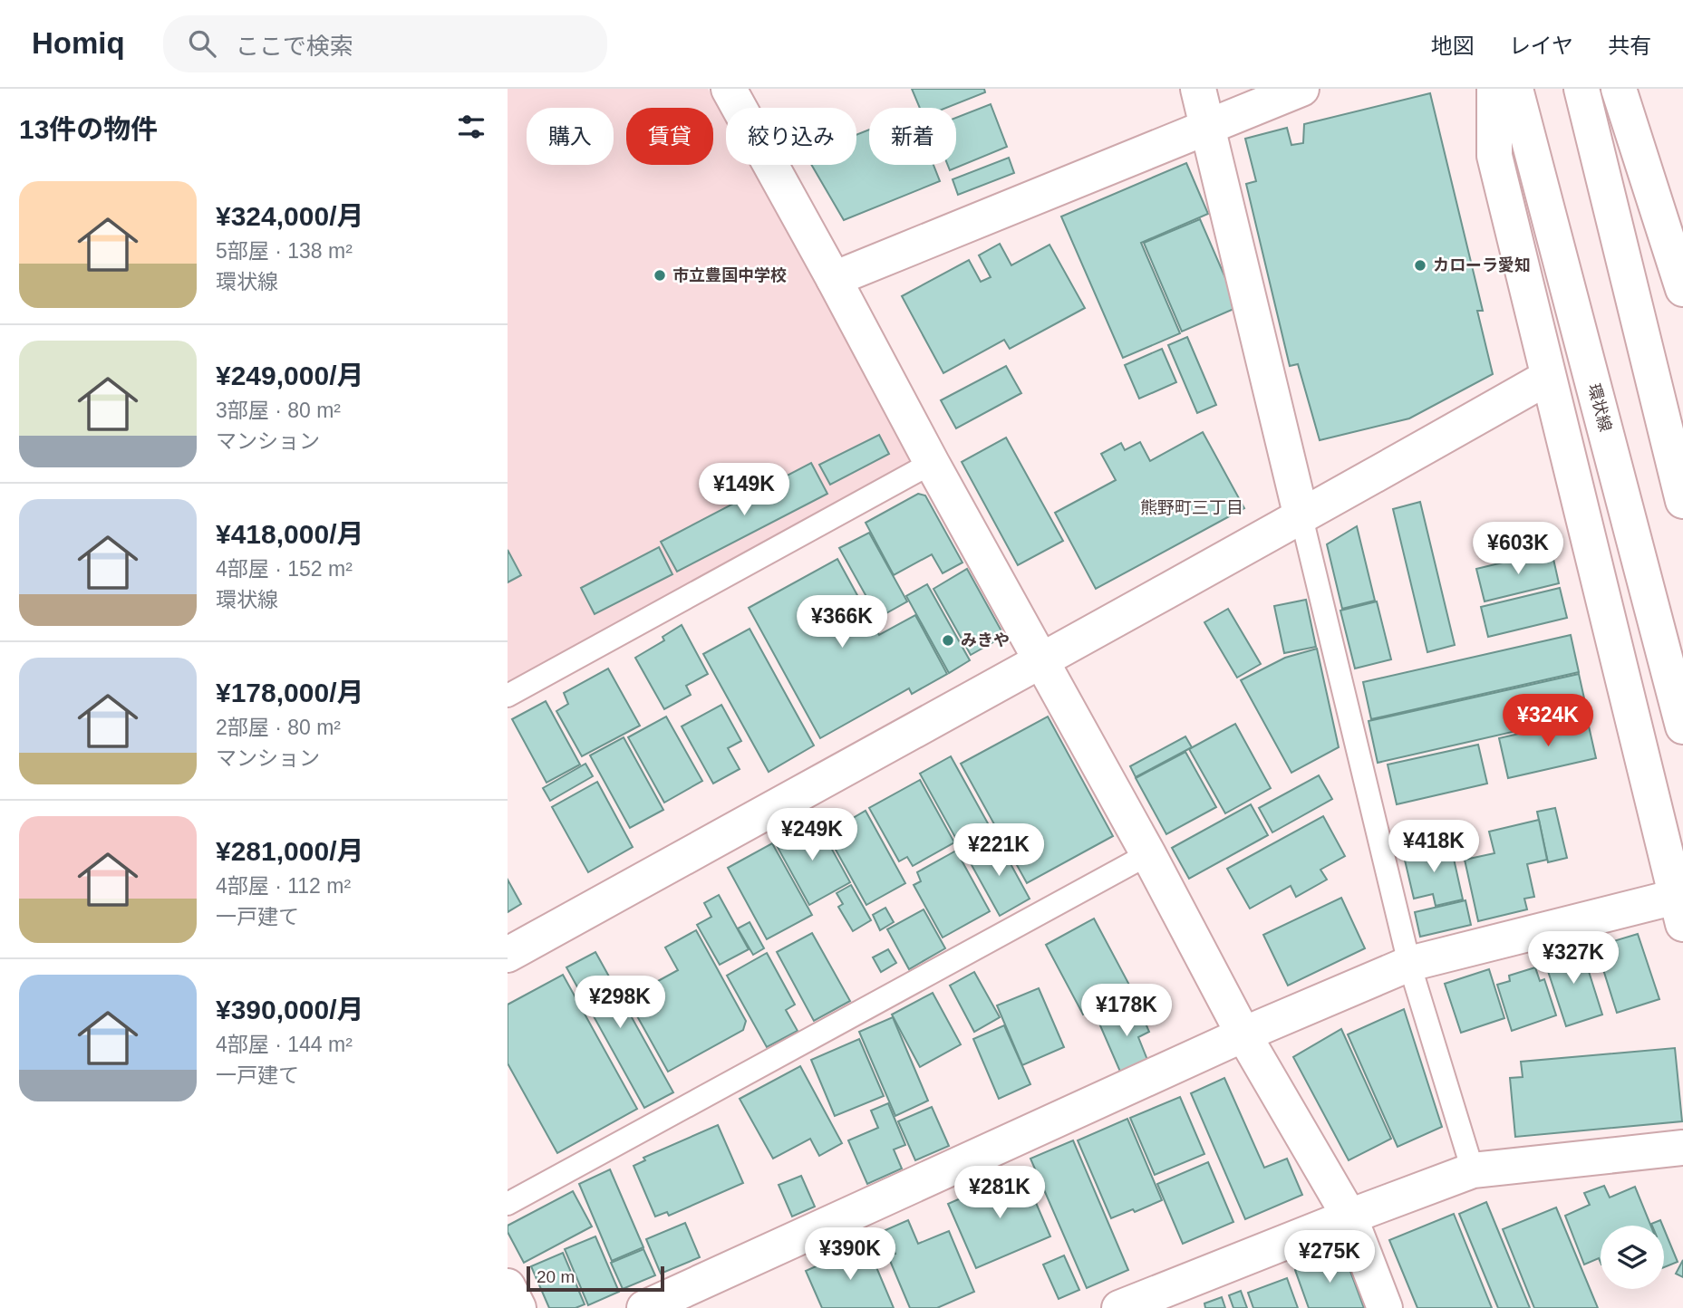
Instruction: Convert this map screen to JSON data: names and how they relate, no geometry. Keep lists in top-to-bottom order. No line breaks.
{"streets":{"street":["環状線"]},"districts":["熊野町三丁目"],"places":["カローラ愛知","市立豊国中学校","みきや"],"scale_bar":"20 m","page":{"header":"Homiq","search":"ここで検索","nav":["地図","レイヤ","共有"],"heading":"13件の物件","chip":["購入","賃貸","絞り込み","新着"],"list":[{"name":"¥324,000/月","note":"5部屋 · 138 m² · 環状線"},{"name":"¥249,000/月","note":"3部屋 · 80 m² · マンション"},{"name":"¥418,000/月","note":"4部屋 · 152 m² · 環状線"},{"name":"¥178,000/月","note":"2部屋 · 80 m² · マンション"},{"name":"¥281,000/月","note":"4部屋 · 112 m² · 一戸建て"},{"name":"¥390,000/月","note":"4部屋 · 144 m² · 一戸建て"}],"price":["¥149K","¥603K","¥366K","¥324K","¥249K","¥418K","¥221K","¥327K","¥298K","¥178K","¥281K","¥390K","¥275K"],"scale":"20 m"}}
